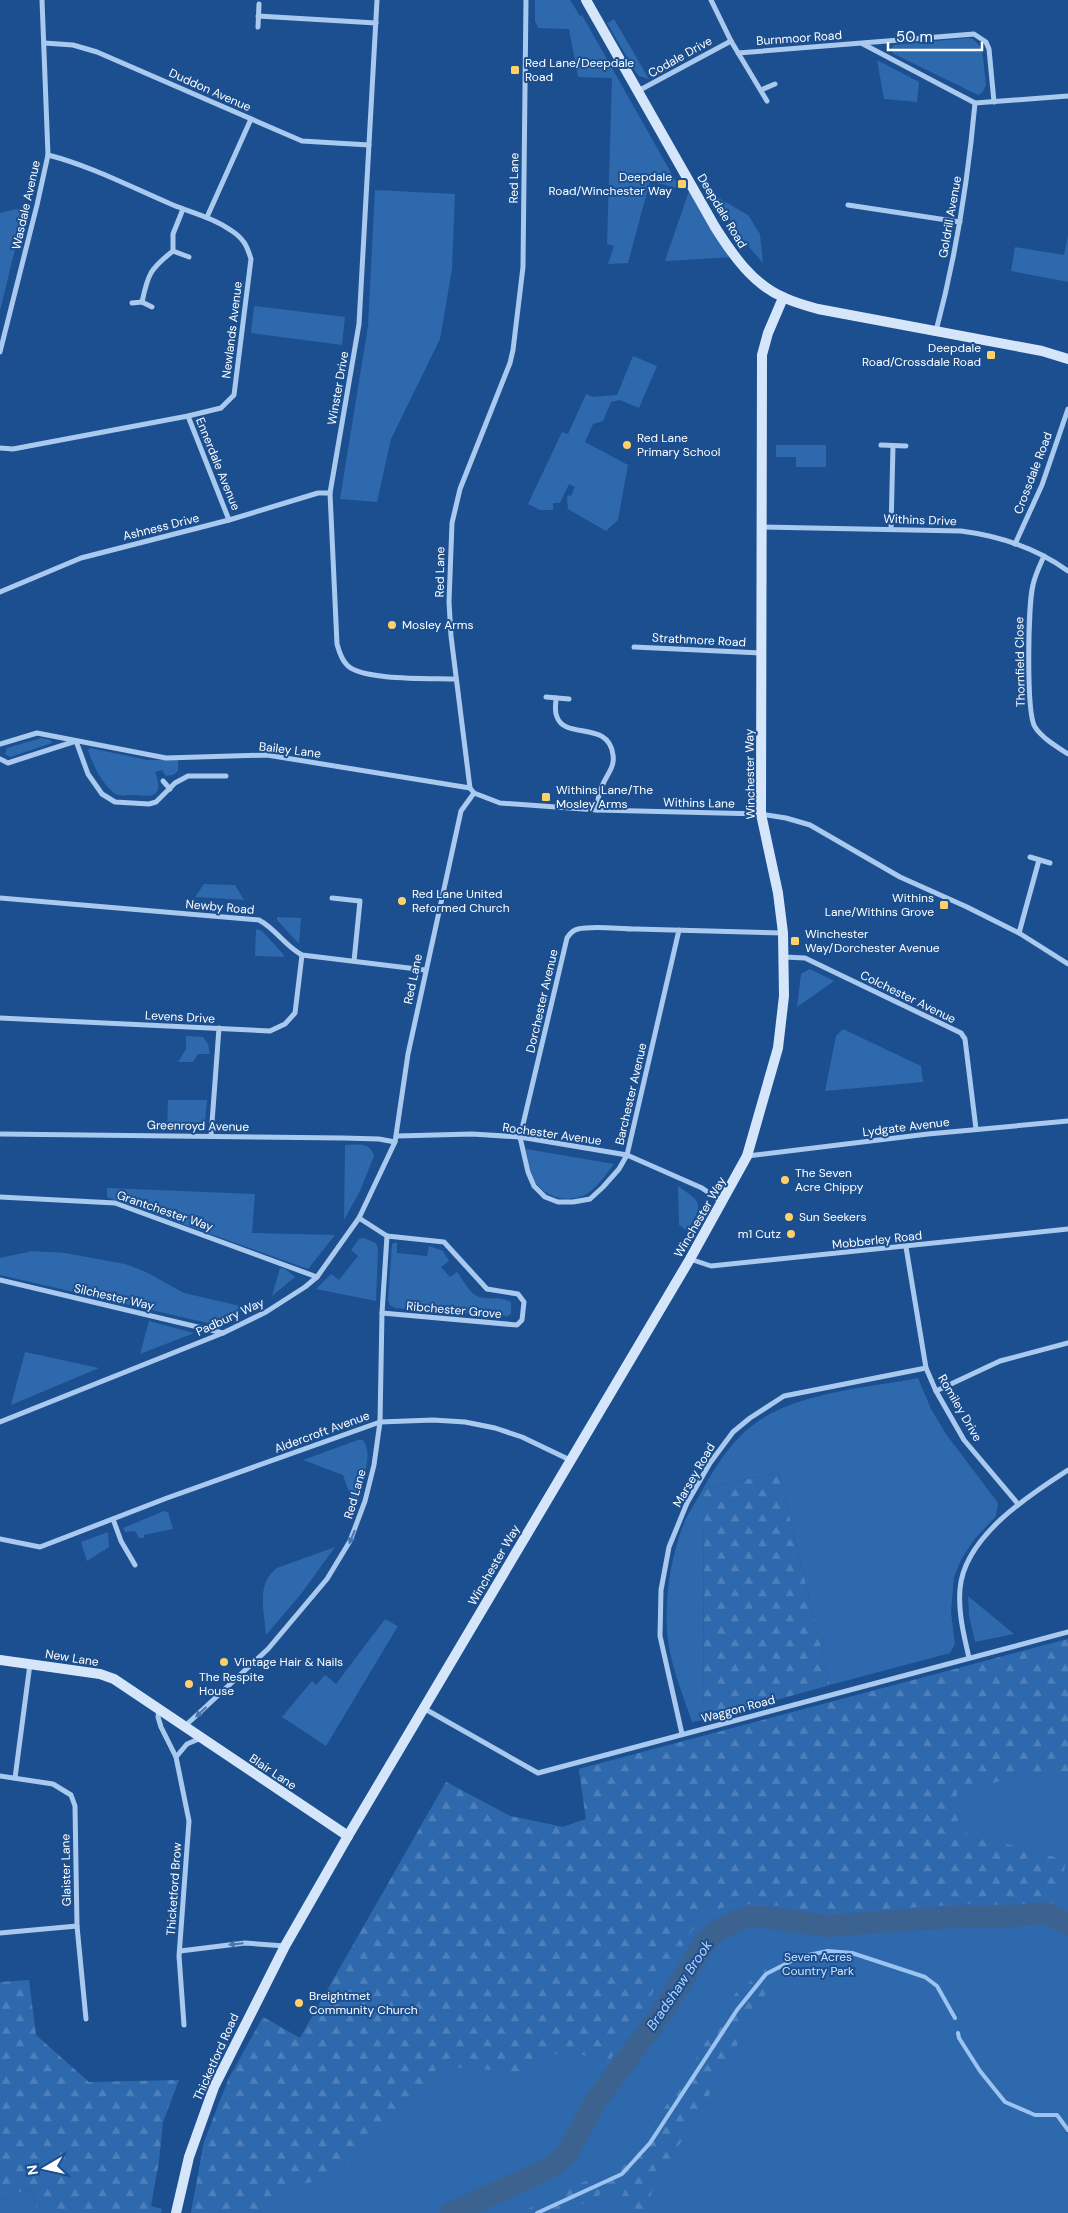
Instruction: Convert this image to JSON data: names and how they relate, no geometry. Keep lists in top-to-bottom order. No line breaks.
{"streets":{"street":["Burnmoor Road","Codale Drive","Duddon Avenue","Red Lane","Wasdale Avenue","Deepdale Road","Goldrill Avenue","Newlands Avenue","Winster Drive","Ennerdale Avenue","Crossdale Road","Withins Drive","Ashness Drive","Strathmore Road","Thornfield Close","Bailey Lane","Winchester Way","Withins Lane","Newby Road","Colchester Avenue","Dorchester Avenue","Levens Drive","Barchester Avenue","Greenroyd Avenue","Lydgate Avenue","Rochester Avenue","Grantchester Way","Mobberley Road","Silchester Way","Ribchester Grove","Padbury Way","Romiley Drive","Aldercroft Avenue","Marsey Road","New Lane","Waggon Road","Blair Lane","Glaister Lane","Thicketford Brow","Thicketford Road"]},"crossings":[["Burnmoor Road","Codale Drive"],["Codale Drive","Deepdale Road"],["Duddon Avenue","Wasdale Avenue"],["Duddon Avenue","Winster Drive"],["Red Lane","Winster Drive"],["Red Lane","Bailey Lane"],["Red Lane","Withins Lane"],["Red Lane","Greenroyd Avenue"],["Red Lane","Rochester Avenue"],["Red Lane","Ribchester Grove"],["Red Lane","Padbury Way"],["Red Lane","Aldercroft Avenue"],["Red Lane","New Lane"],["Red Lane","Blair Lane"],["Wasdale Avenue","Newlands Avenue"],["Deepdale Road","Goldrill Avenue"],["Deepdale Road","Winchester Way"],["Newlands Avenue","Ennerdale Avenue"],["Winster Drive","Ashness Drive"],["Ennerdale Avenue","Ashness Drive"],["Crossdale Road","Withins Drive"],["Withins Drive","Thornfield Close"],["Withins Drive","Winchester Way"],["Strathmore Road","Winchester Way"],["Bailey Lane","Withins Lane"],["Winchester Way","Withins Lane"],["Winchester Way","Colchester Avenue"],["Winchester Way","Dorchester Avenue"],["Winchester Way","Lydgate Avenue"],["Winchester Way","Rochester Avenue"],["Winchester Way","Mobberley Road"],["Winchester Way","Aldercroft Avenue"],["Winchester Way","Waggon Road"],["Winchester Way","Blair Lane"],["Winchester Way","Thicketford Road"],["Newby Road","Levens Drive"],["Colchester Avenue","Lydgate Avenue"],["Dorchester Avenue","Barchester Avenue"],["Dorchester Avenue","Rochester Avenue"],["Barchester Avenue","Rochester Avenue"],["Greenroyd Avenue","Rochester Avenue"],["Greenroyd Avenue","Padbury Way"],["Rochester Avenue","Padbury Way"],["Grantchester Way","Padbury Way"],["Mobberley Road","Romiley Drive"],["Silchester Way","Padbury Way"],["Romiley Drive","Marsey Road"],["Marsey Road","Waggon Road"],["New Lane","Blair Lane"],["New Lane","Thicketford Brow"]],"water":["Bradshaw Brook"],"parks":["Seven Acres Country Park"],"places":{"transit":["Red Lane/Deepdale Road","Deepdale Road/Winchester Way","Deepdale Road/Crossdale Road","Withins Lane/The Mosley Arms","Withins Lane/Withins Grove","Winchester Way/Dorchester Avenue"],"other":["Red Lane Primary School","Mosley Arms","Red Lane United Reformed Church","The Seven Acre Chippy","Sun Seekers","m1 Cutz","Vintage Hair & Nails","The Respite House","Breightmet Community Church"]},"scale_bar":"50 m","north":"left"}
